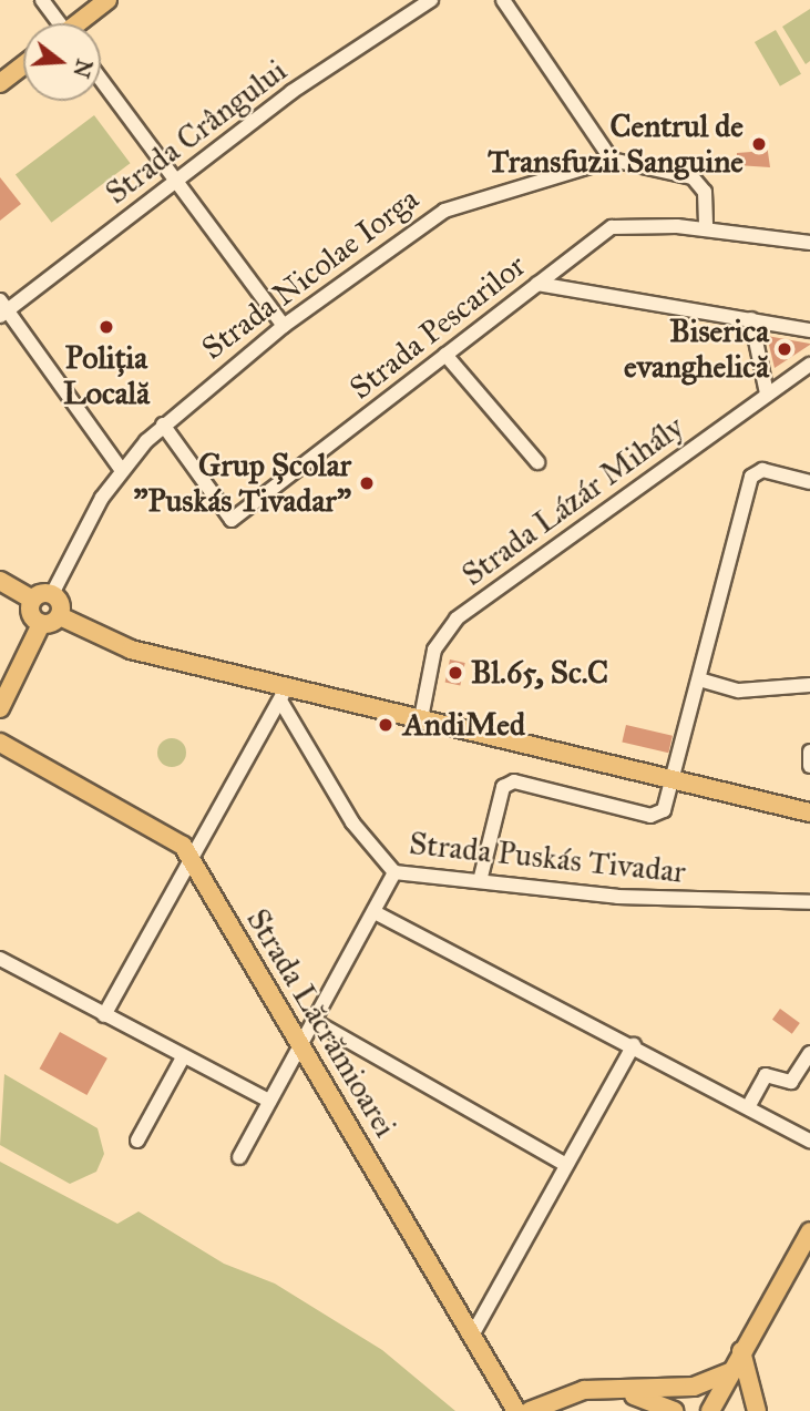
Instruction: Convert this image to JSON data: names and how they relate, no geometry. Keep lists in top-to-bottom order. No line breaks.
{"streets":{"main road":["Strada Lăcrămioarei"],"street":["Strada Crângului","Strada Nicolae Iorga","Strada Pescarilor","Strada Lázár Mihály","Strada Puskás Tivadar"]},"crossings":[["Strada Nicolae Iorga","Strada Pescarilor"]],"places":["Centrul de Transfuzii Sanguine","Poliția Locală","Biserica evanghelică","Grup Școlar \"Puskás Tivadar\"","Bl.65, Sc.C","AndiMed"],"north":"right"}
